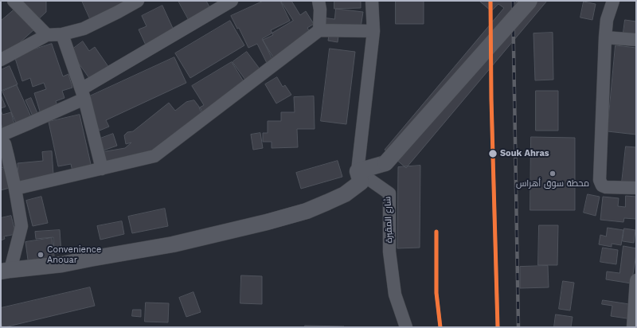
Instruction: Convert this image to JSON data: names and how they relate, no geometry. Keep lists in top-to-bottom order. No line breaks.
{"streets":{"street":["شارع المقبرة"]},"places":["Souk Ahras","محطة سوق أهراس","Convenience Anouar"]}
